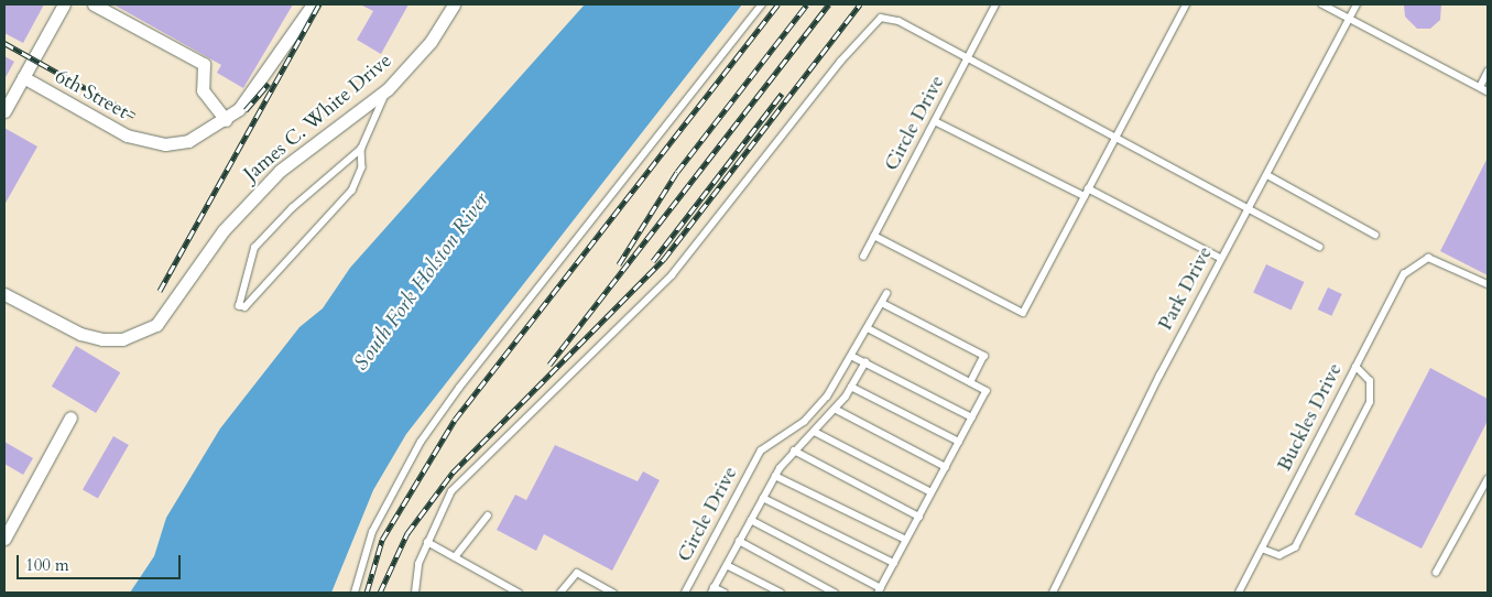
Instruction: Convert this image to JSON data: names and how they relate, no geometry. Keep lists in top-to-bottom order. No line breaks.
{"streets":{"street":["6th Street","James C. White Drive"],"lane":["Circle Drive","Park Drive","Buckles Drive"]},"water":["South Fork Holston River"],"scale_bar":"100 m"}
